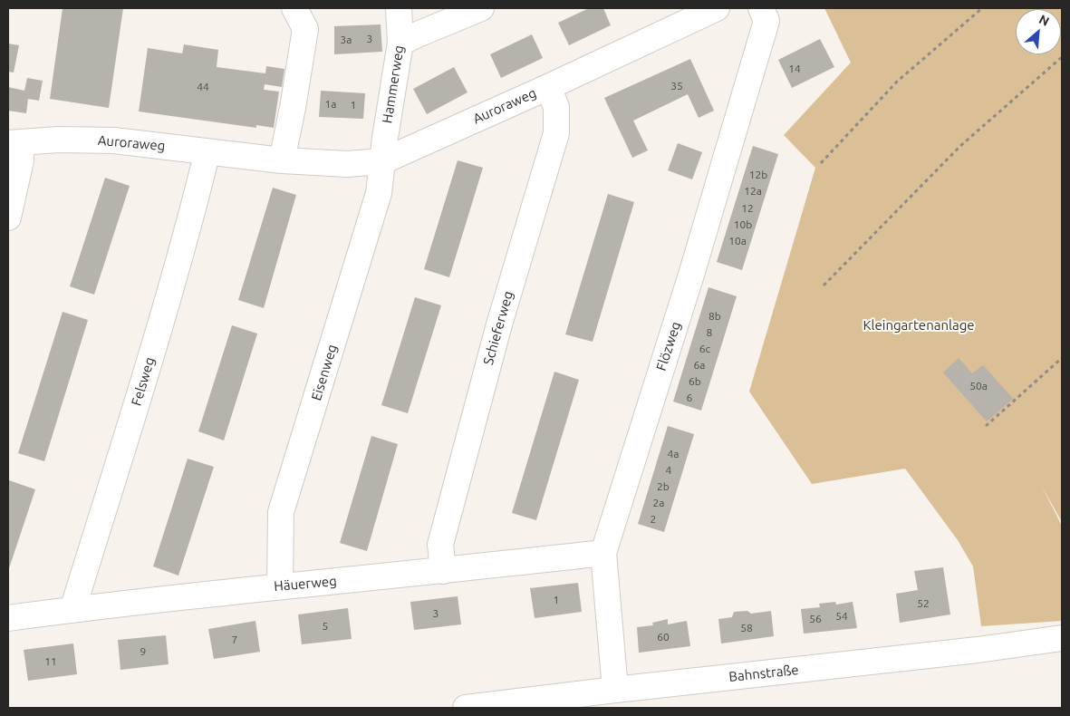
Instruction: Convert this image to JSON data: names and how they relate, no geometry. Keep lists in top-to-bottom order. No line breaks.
{"streets":{"street":["Hammerweg","Auroraweg","Schieferweg","Flözweg","Eisenweg","Felsweg","Häuerweg","Bahnstraße"]},"crossings":[["Hammerweg","Auroraweg"],["Hammerweg","Eisenweg"],["Auroraweg","Schieferweg"],["Auroraweg","Eisenweg"],["Auroraweg","Felsweg"],["Schieferweg","Häuerweg"],["Flözweg","Häuerweg"],["Flözweg","Bahnstraße"],["Eisenweg","Häuerweg"],["Felsweg","Häuerweg"]],"parks":["Kleingartenanlage"],"house_numbers":["3","3a","14","35","44","1a","1","12b","12a","12","10b","10a","8b","8","6c","6a","6b","50a","6","4a","4","2b","2a","2","1","52","3","54","56","5","58","60","7","9","11"],"north":"top right"}
